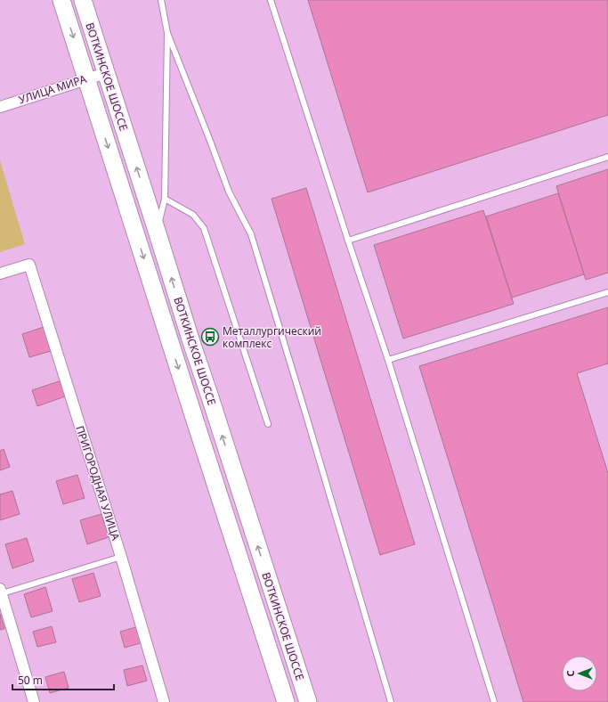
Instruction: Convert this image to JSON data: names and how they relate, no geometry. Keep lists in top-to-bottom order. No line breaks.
{"streets":{"main road":["ВОТКИНСКОЕ ШОССЕ"],"street":["УЛИЦА МИРА","ПРИГОРОДНАЯ УЛИЦА"]},"crossings":[["ВОТКИНСКОЕ ШОССЕ","УЛИЦА МИРА"]],"places":{"bus stop":["Металлургический комплекс"]},"scale_bar":"50 m","north":"left"}
